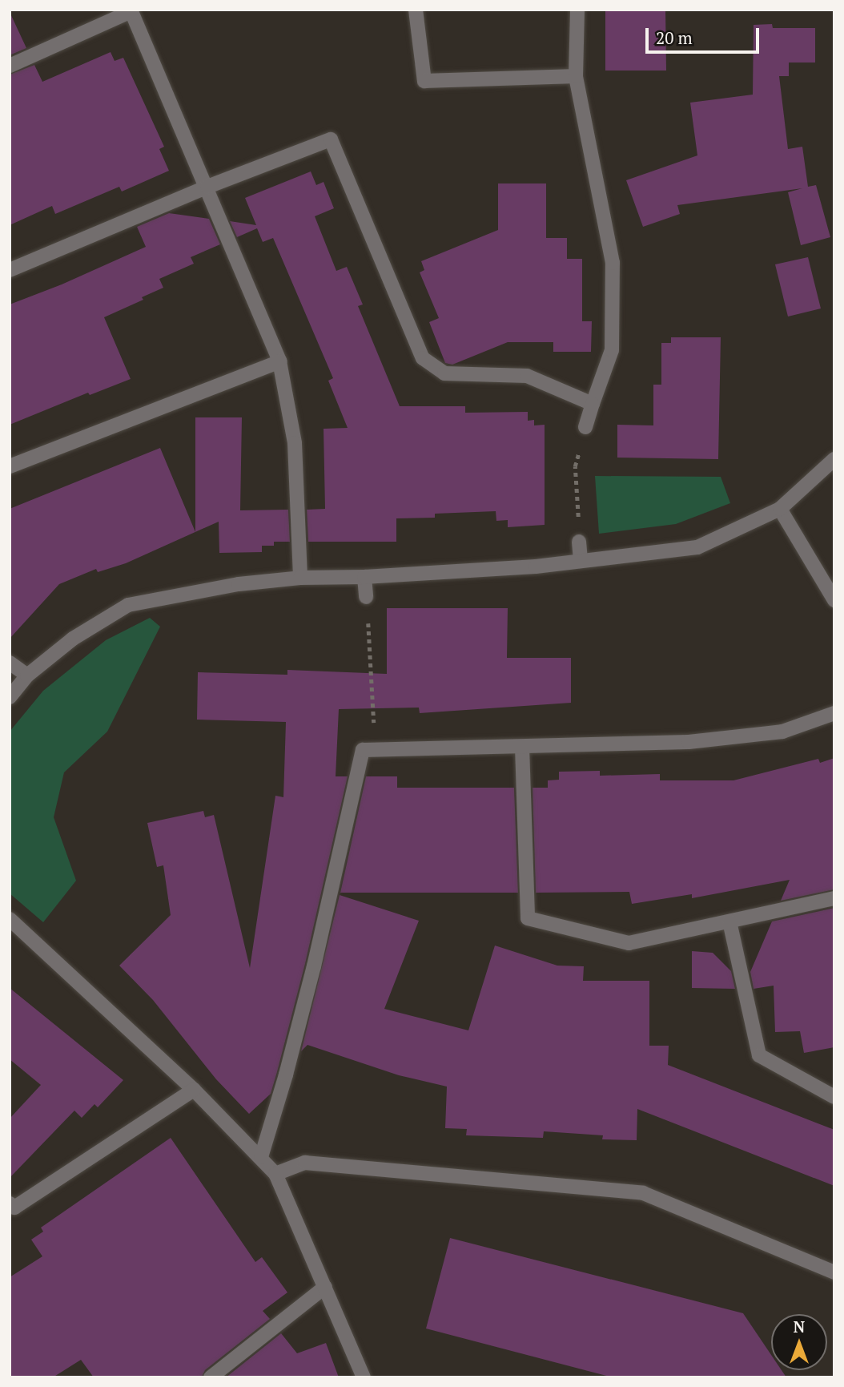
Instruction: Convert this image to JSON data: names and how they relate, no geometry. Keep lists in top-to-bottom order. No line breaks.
{"scale_bar":"20 m","north":"top"}
